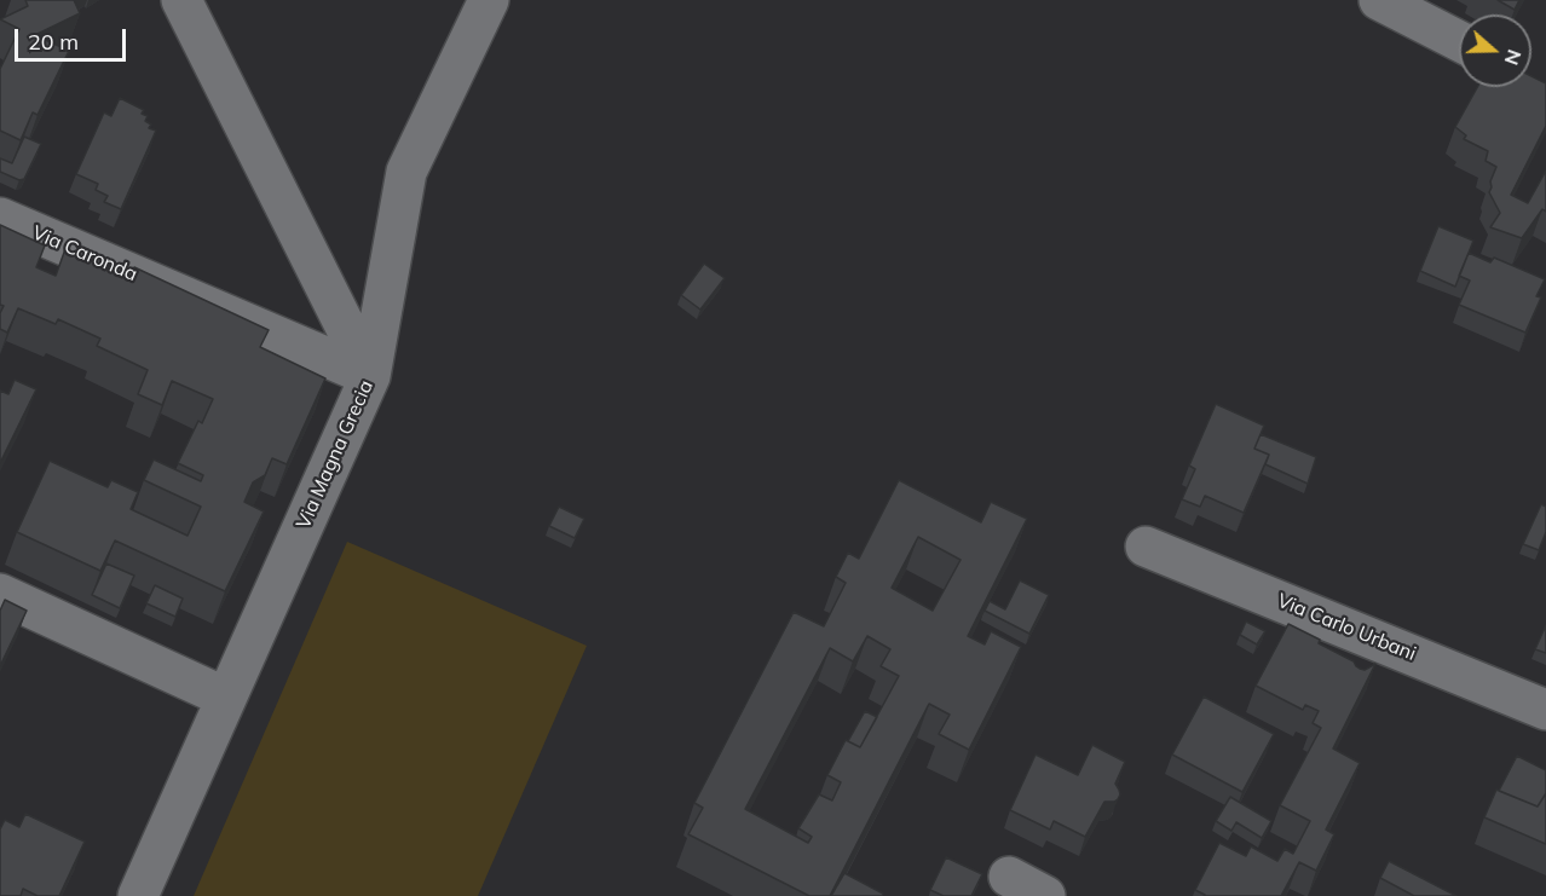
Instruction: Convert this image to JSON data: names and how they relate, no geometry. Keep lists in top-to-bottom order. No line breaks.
{"streets":{"street":["Via Caronda","Via Magna Grecia","Via Carlo Urbani"]},"crossings":[["Via Caronda","Via Magna Grecia"]],"scale_bar":"20 m","north":"right"}
